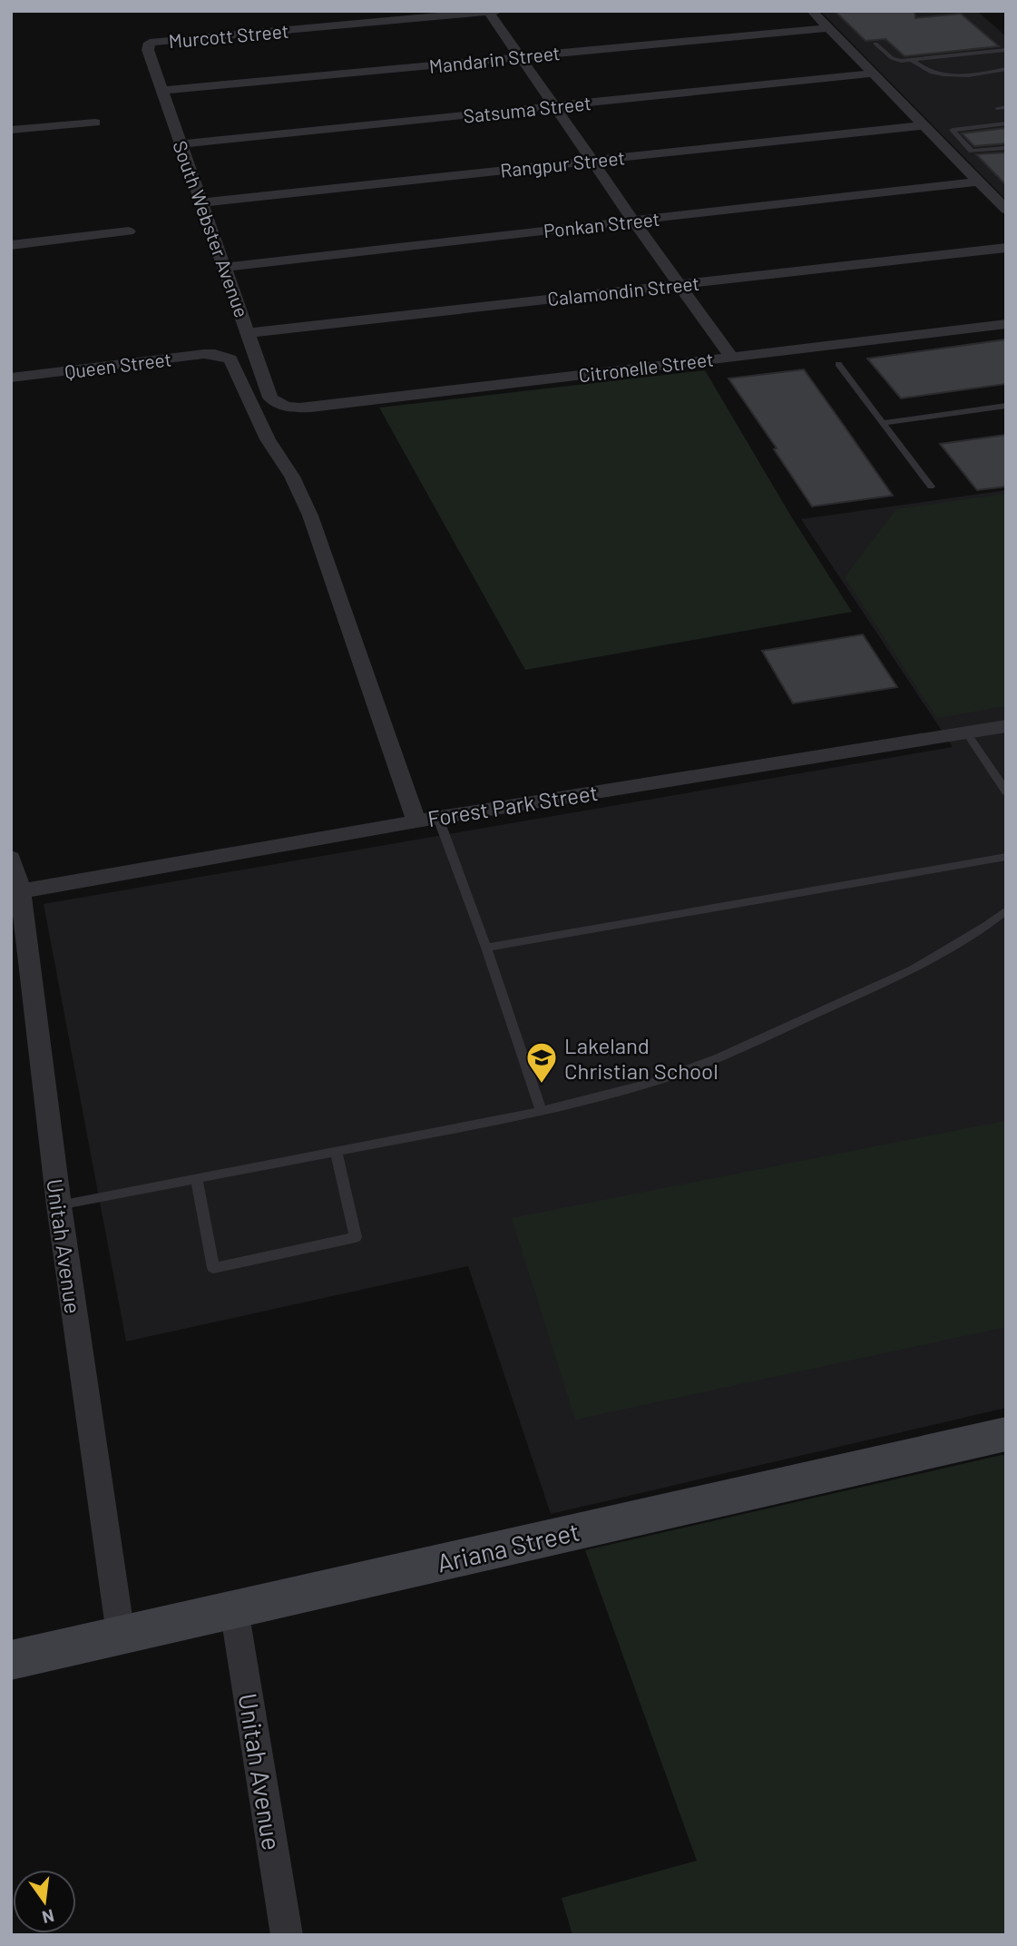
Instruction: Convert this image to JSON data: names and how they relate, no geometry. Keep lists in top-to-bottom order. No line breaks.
{"streets":{"street":["Murcott Street","Mandarin Street","Satsuma Street","Rangpur Street","Ponkan Street","South Webster Avenue","Calamondin Street","Queen Street","Citronelle Street","Forest Park Street","Unitah Avenue","Ariana Street"]},"crossings":[["Murcott Street","South Webster Avenue"],["Mandarin Street","South Webster Avenue"],["Satsuma Street","South Webster Avenue"],["Rangpur Street","South Webster Avenue"],["Ponkan Street","South Webster Avenue"],["South Webster Avenue","Calamondin Street"],["South Webster Avenue","Citronelle Street"],["Queen Street","Forest Park Street"],["Forest Park Street","Unitah Avenue"],["Unitah Avenue","Ariana Street"]],"places":{"school or university":["Lakeland Christian School"]},"north":"bottom"}
